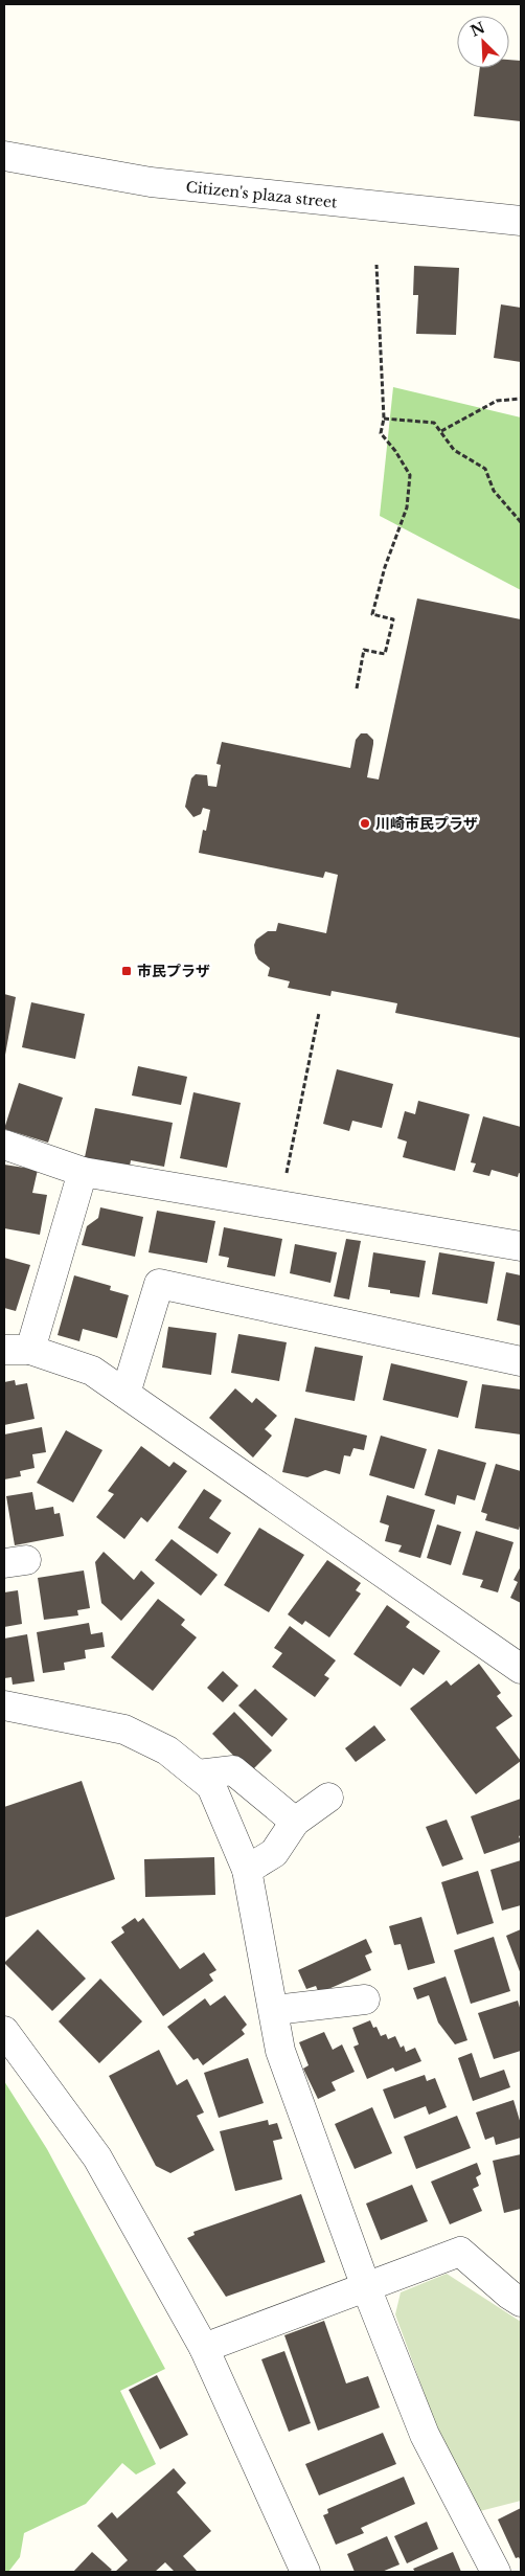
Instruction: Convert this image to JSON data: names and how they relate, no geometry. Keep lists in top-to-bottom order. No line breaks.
{"streets":{"street":["Citizen's plaza street"]},"places":{"other":["川崎市民プラザ"],"transit":["市民プラザ"]},"north":"top left"}
